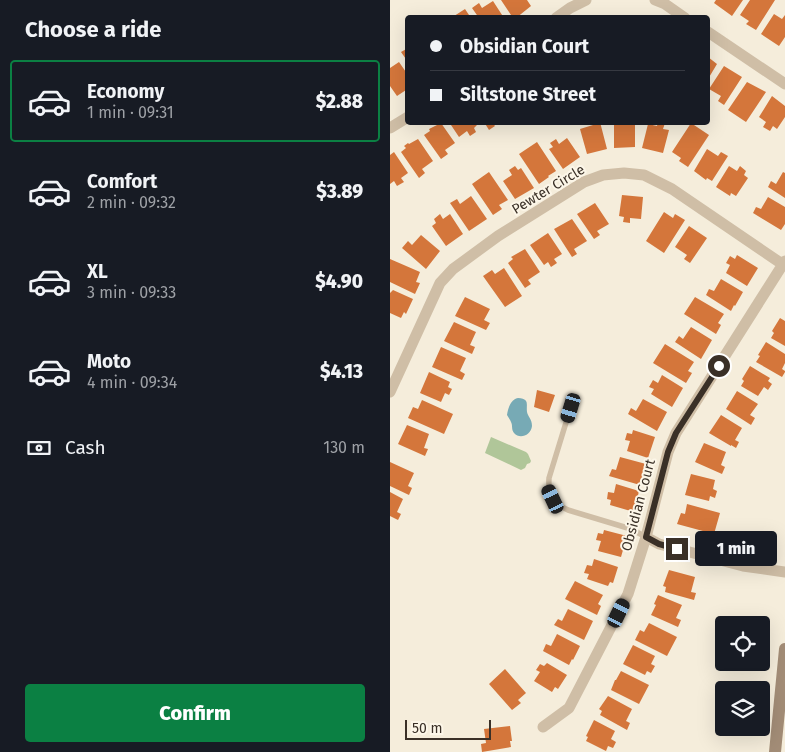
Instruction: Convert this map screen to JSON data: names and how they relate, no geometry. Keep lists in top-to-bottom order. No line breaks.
{"streets":{"street":["Pewter Circle","Obsidian Court"]},"crossings":[["Pewter Circle","Obsidian Court"]],"scale_bar":"50 m","page":{"heading":"Choose a ride","banner":["Obsidian Court","Siltstone Street"],"list":[{"name":"Economy","note":"1 min · 09:31","value":"$2.88"},{"name":"Comfort","note":"2 min · 09:32","value":"$3.89"},{"name":"XL","note":"3 min · 09:33","value":"$4.90"},{"name":"Moto","note":"4 min · 09:34","value":"$4.13"}],"pay":["Cash","130 m"],"bubble":"1 min","buttons":"Confirm","scale":"50 m"}}
